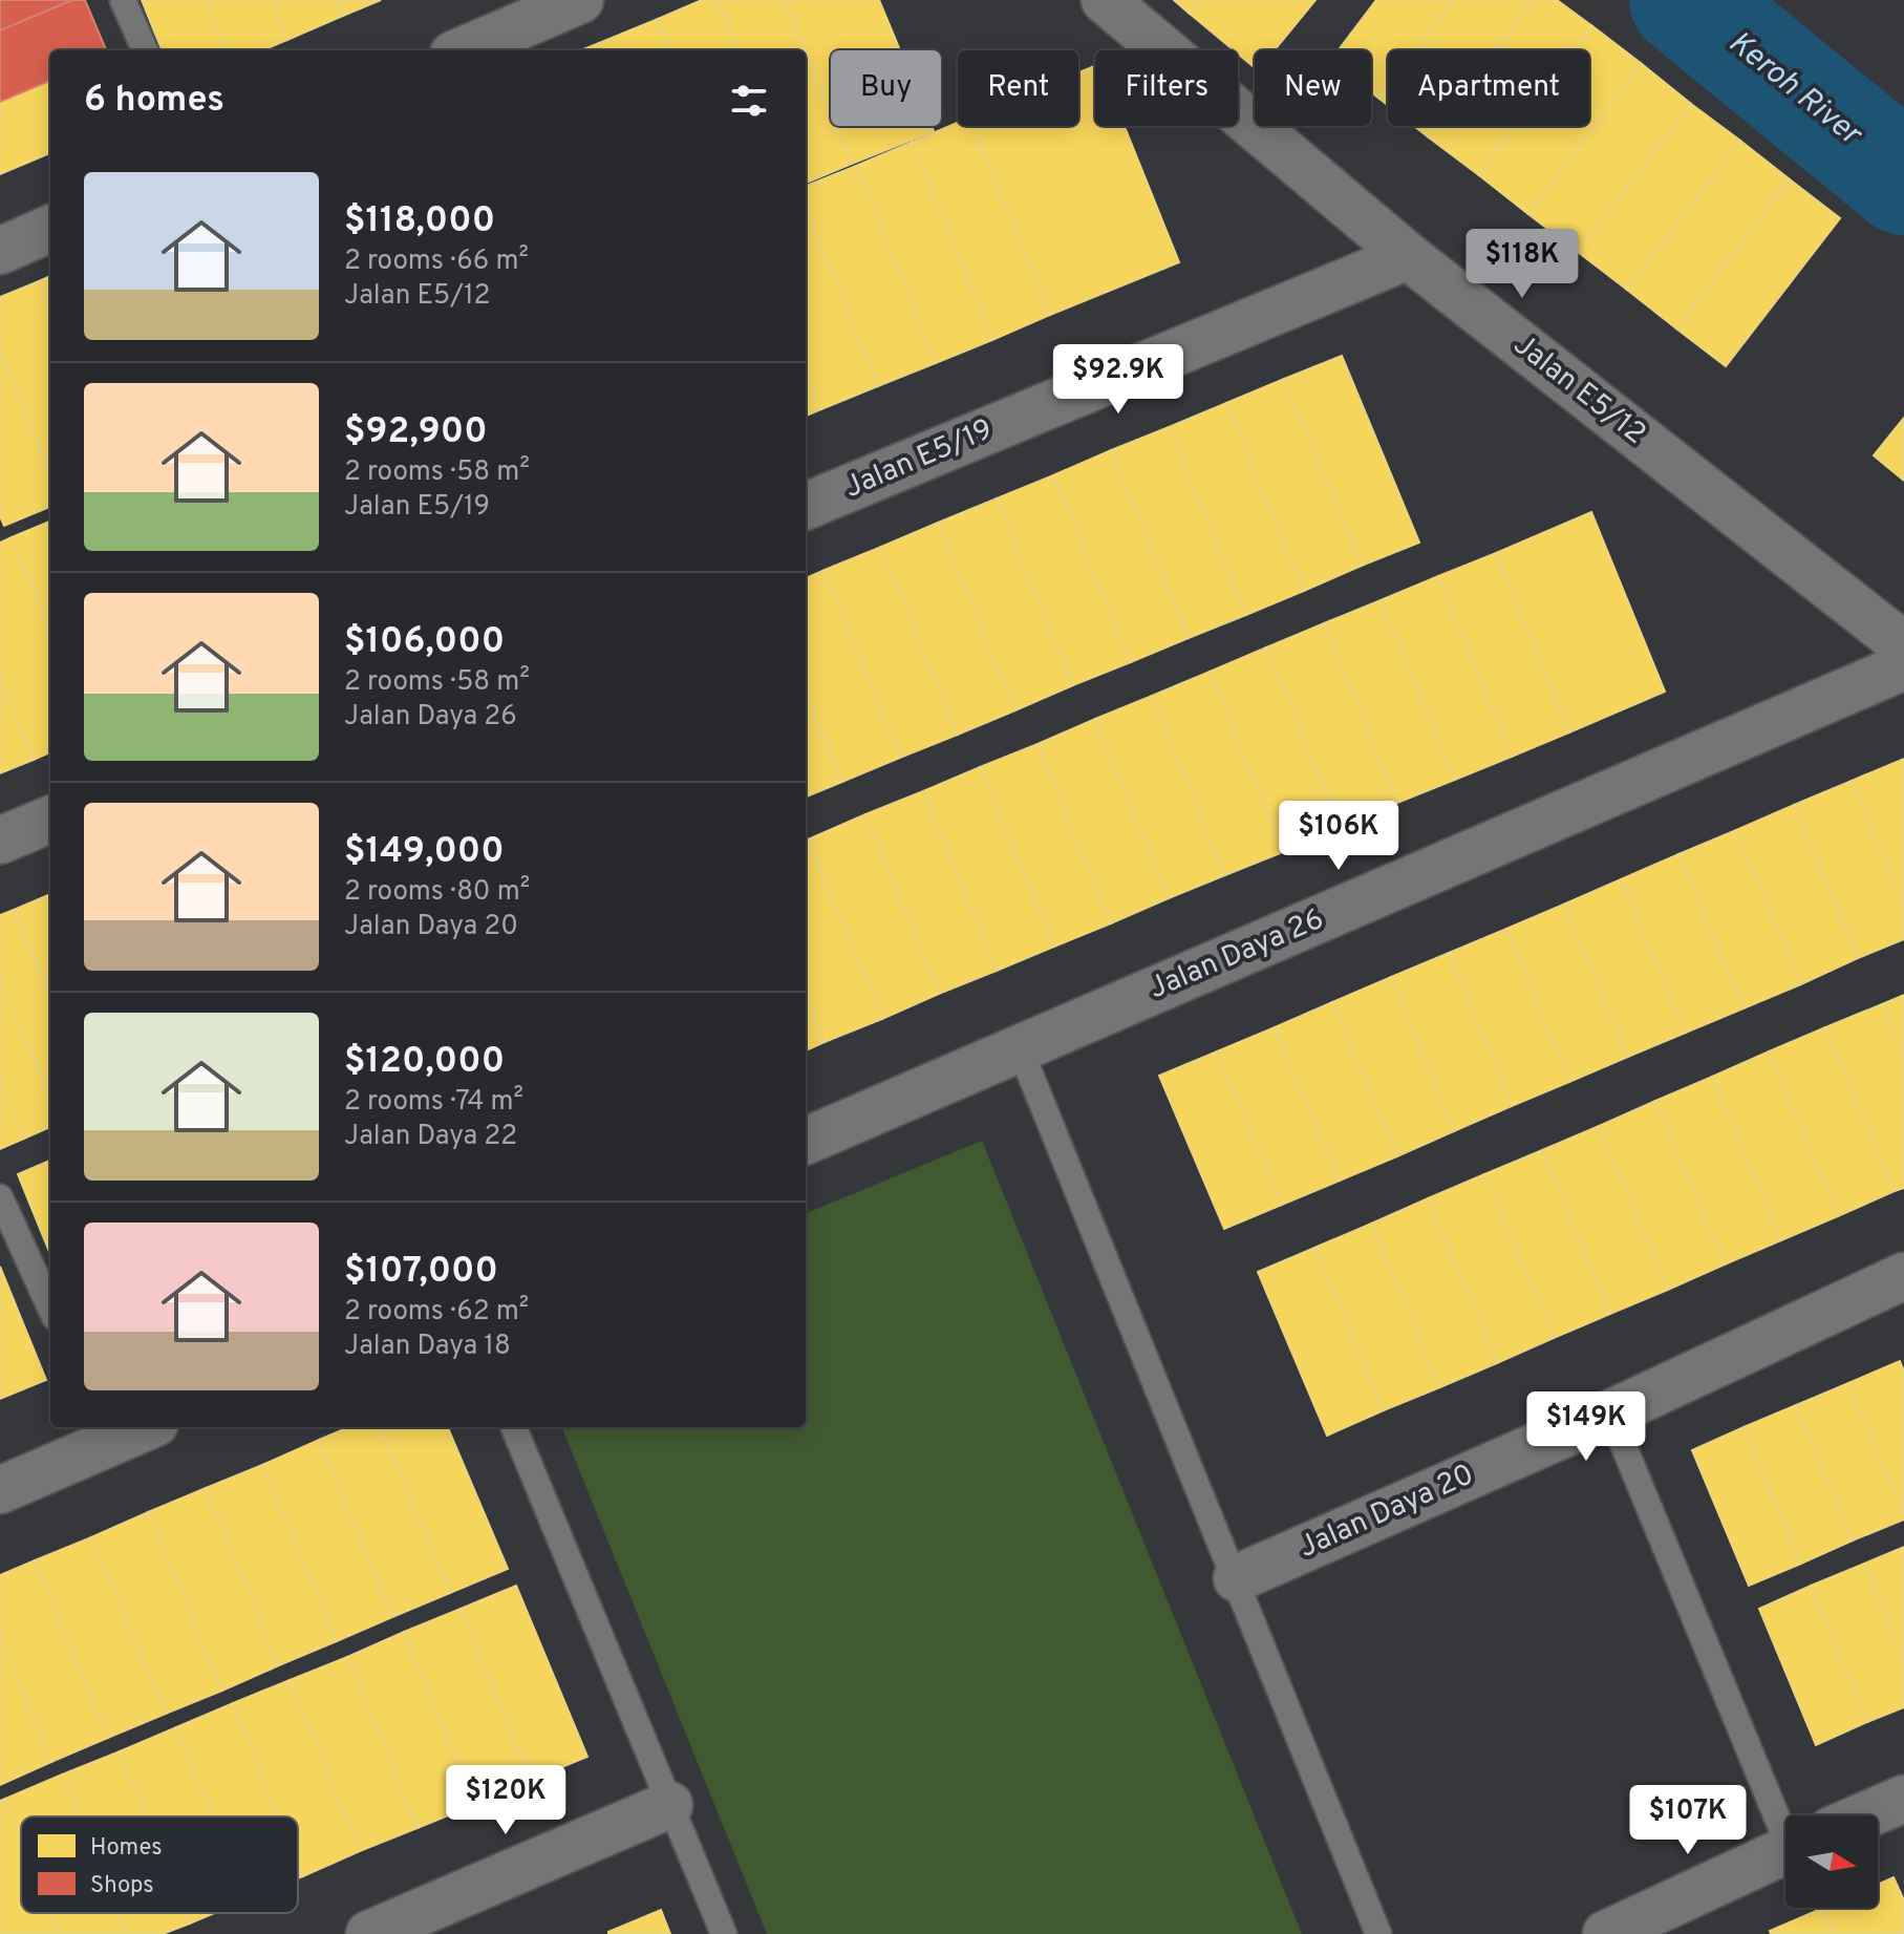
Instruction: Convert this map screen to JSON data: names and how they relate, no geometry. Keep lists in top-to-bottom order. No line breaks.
{"streets":{"street":["Jalan E5/12","Jalan E5/19","Jalan Daya 26","Jalan Daya 20"]},"crossings":[["Jalan E5/12","Jalan E5/19"]],"water":["Keroh River"],"legend":["Homes","Shops"],"north":"right","page":{"chip":["Buy","Rent","Filters","New","Apartment"],"heading":"6 homes","list":[{"name":"$118,000","note":"2 rooms · 66 m² · Jalan E5/12"},{"name":"$92,900","note":"2 rooms · 58 m² · Jalan E5/19"},{"name":"$106,000","note":"2 rooms · 58 m² · Jalan Daya 26"},{"name":"$149,000","note":"2 rooms · 80 m² · Jalan Daya 20"},{"name":"$120,000","note":"2 rooms · 74 m² · Jalan Daya 22"},{"name":"$107,000","note":"2 rooms · 62 m² · Jalan Daya 18"}],"price":["$118K","$92.9K","$106K","$149K","$120K","$107K"]}}
